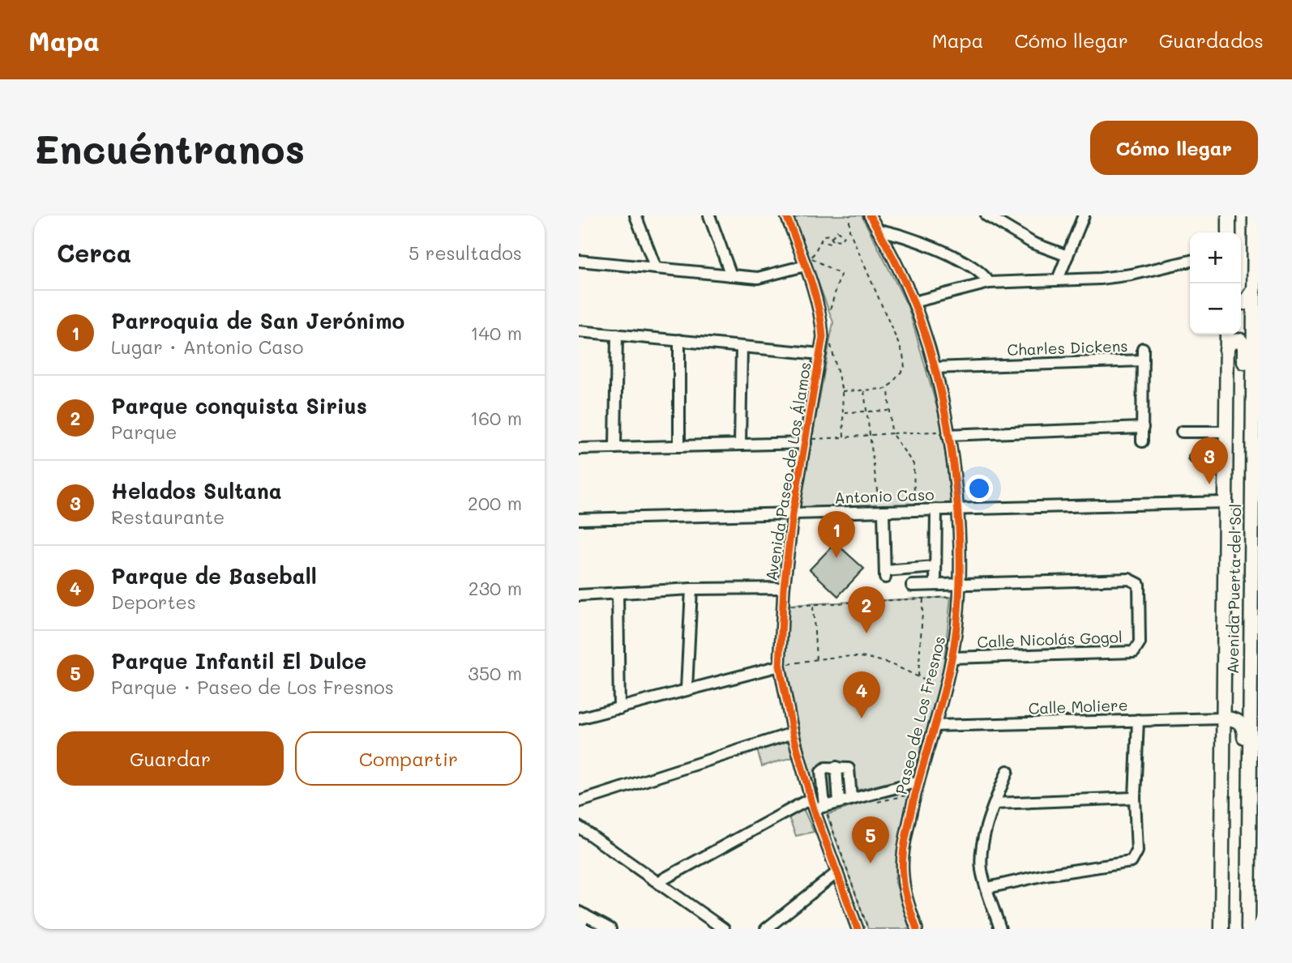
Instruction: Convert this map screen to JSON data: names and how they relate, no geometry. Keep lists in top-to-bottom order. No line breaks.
{"streets":{"main road":["Avenida Puerta del Sol"],"street":["Charles Dickens","Avenida Paseo de Los Álamos","Antonio Caso","Calle Nicolás Gogol","Calle Moliere","Paseo de Los Fresnos"]},"crossings":[["Charles Dickens","Paseo de Los Fresnos"],["Avenida Paseo de Los Álamos","Antonio Caso"],["Antonio Caso","Avenida Puerta del Sol"],["Antonio Caso","Paseo de Los Fresnos"],["Avenida Puerta del Sol","Calle Moliere"],["Calle Nicolás Gogol","Paseo de Los Fresnos"],["Calle Moliere","Paseo de Los Fresnos"]],"page":{"header":"Mapa","nav":["Mapa","Cómo llegar","Guardados"],"buttons":["Cómo llegar",["Guardar","Compartir"]],"title":"Encuéntranos","heading":["Cerca","5 resultados"],"map_buttons":["+","−"],"list":[{"mark":"1","name":"Parroquia de San Jerónimo","note":"Lugar · Antonio Caso","value":"140 m"},{"mark":"2","name":"Parque conquista Sirius","note":"Parque","value":"160 m"},{"mark":"3","name":"Helados Sultana","note":"Restaurante","value":"200 m"},{"mark":"4","name":"Parque de Baseball","note":"Deportes","value":"230 m"},{"mark":"5","name":"Parque Infantil El Dulce","note":"Parque · Paseo de Los Fresnos","value":"350 m"}],"pins":["3","1","2","4","5"]}}
